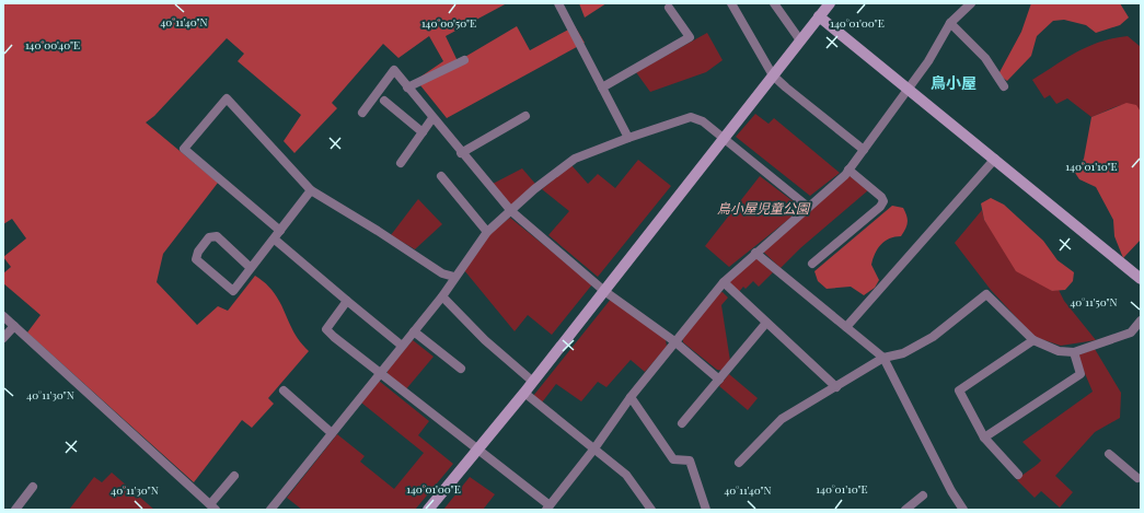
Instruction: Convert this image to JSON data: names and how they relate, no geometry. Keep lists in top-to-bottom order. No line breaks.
{"districts":["鳥小屋"],"parks":["鳥小屋児童公園"],"coordinates":["40°11'40\"N","140°00'50\"E","140°01'00\"E","140°00'40\"E","140°01'10\"E","40°11'50\"N","40°11'30\"N"]}
